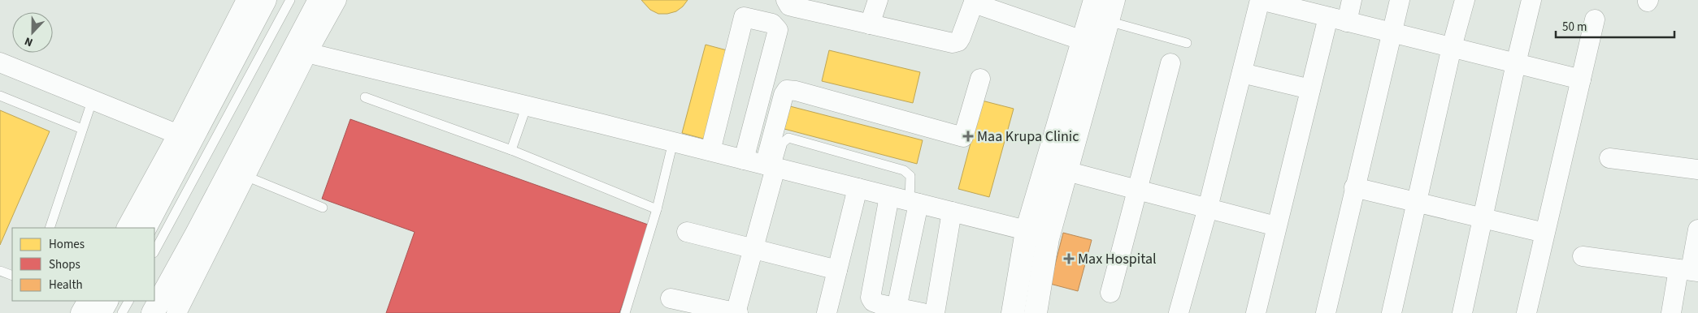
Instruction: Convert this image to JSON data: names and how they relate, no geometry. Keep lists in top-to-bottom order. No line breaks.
{"places":{"health":["Maa Krupa Clinic","Max Hospital"]},"legend":["Homes","Shops","Health"],"scale_bar":"50 m","north":"bottom"}
